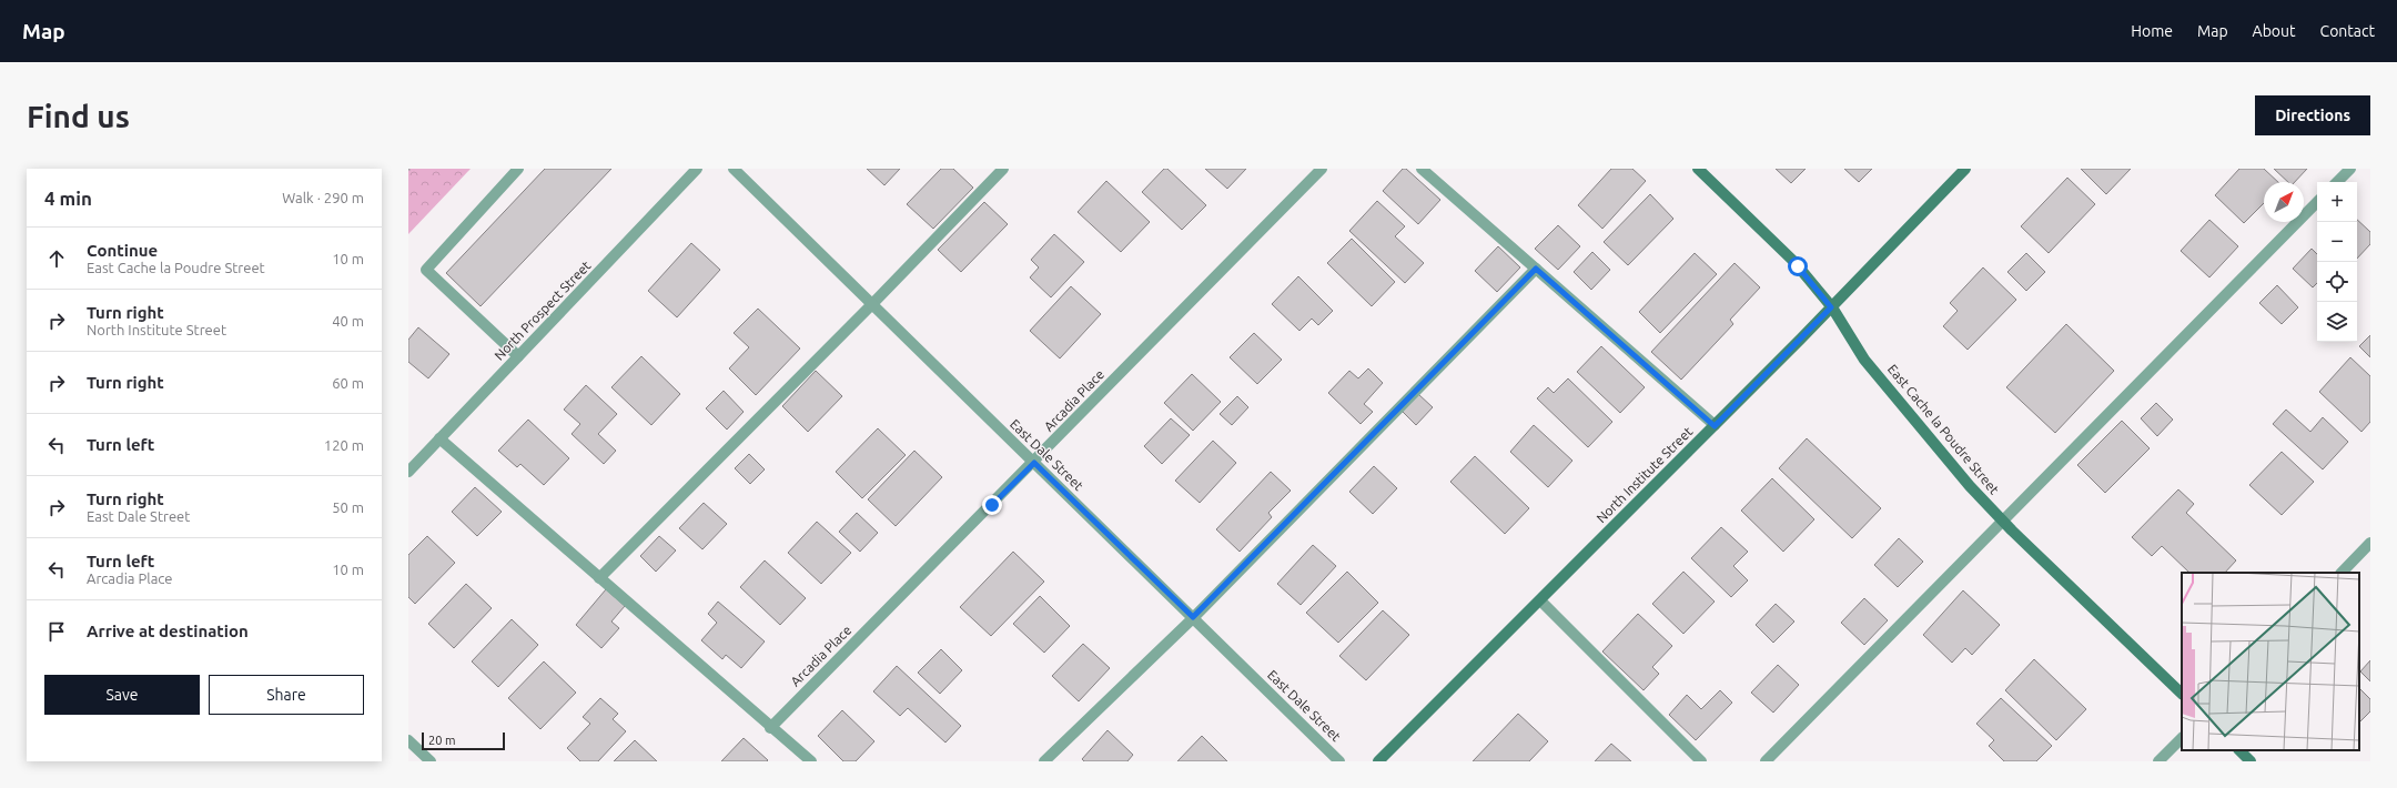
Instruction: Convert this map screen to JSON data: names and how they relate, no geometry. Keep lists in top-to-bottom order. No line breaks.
{"streets":{"street":["North Prospect Street","Arcadia Place","East Cache la Poudre Street","East Dale Street","North Institute Street"]},"crossings":[["Arcadia Place","East Dale Street"],["East Cache la Poudre Street","North Institute Street"]],"scale_bar":"20 m","north":"top right","page":{"header":"Map","nav":["Home","Map","About","Contact"],"buttons":["Directions",["Save","Share"]],"title":"Find us","heading":["4 min","Walk · 290 m"],"map_buttons":["+","−"],"list":[["Continue","East Cache la Poudre Street","10 m"],["Turn right","North Institute Street","40 m"],["Turn right","60 m"],["Turn left","120 m"],["Turn right","East Dale Street","50 m"],["Turn left","Arcadia Place","10 m"],"Arrive at destination"],"scale":"20 m"}}
